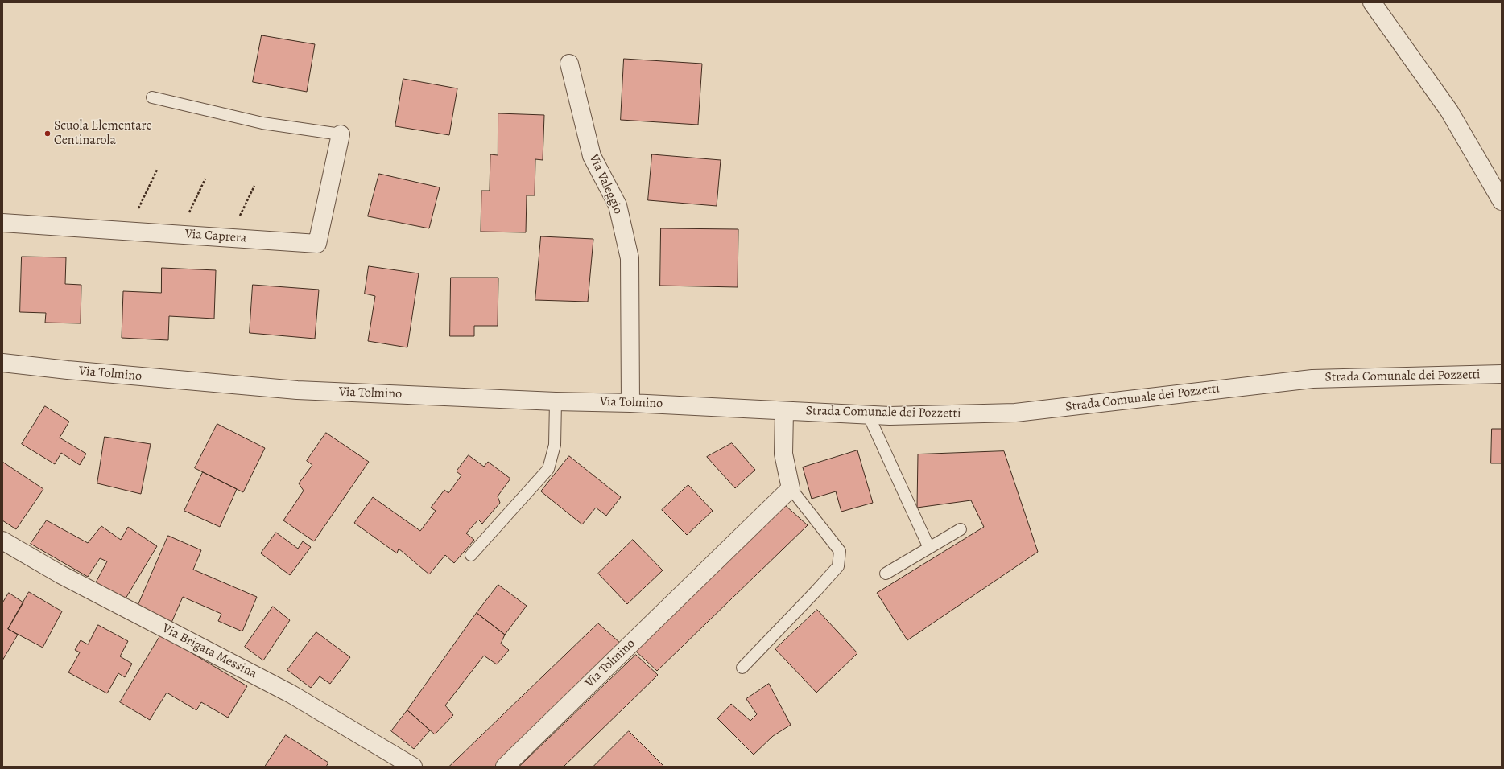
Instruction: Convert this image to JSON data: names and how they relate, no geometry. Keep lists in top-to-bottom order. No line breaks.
{"streets":{"street":["Via Valeggio","Via Caprera","Via Tolmino","Strada Comunale dei Pozzetti","Via Brigata Messina"]},"crossings":[["Via Valeggio","Via Tolmino"],["Via Tolmino","Strada Comunale dei Pozzetti"]],"places":["Scuola Elementare Centinarola"]}
